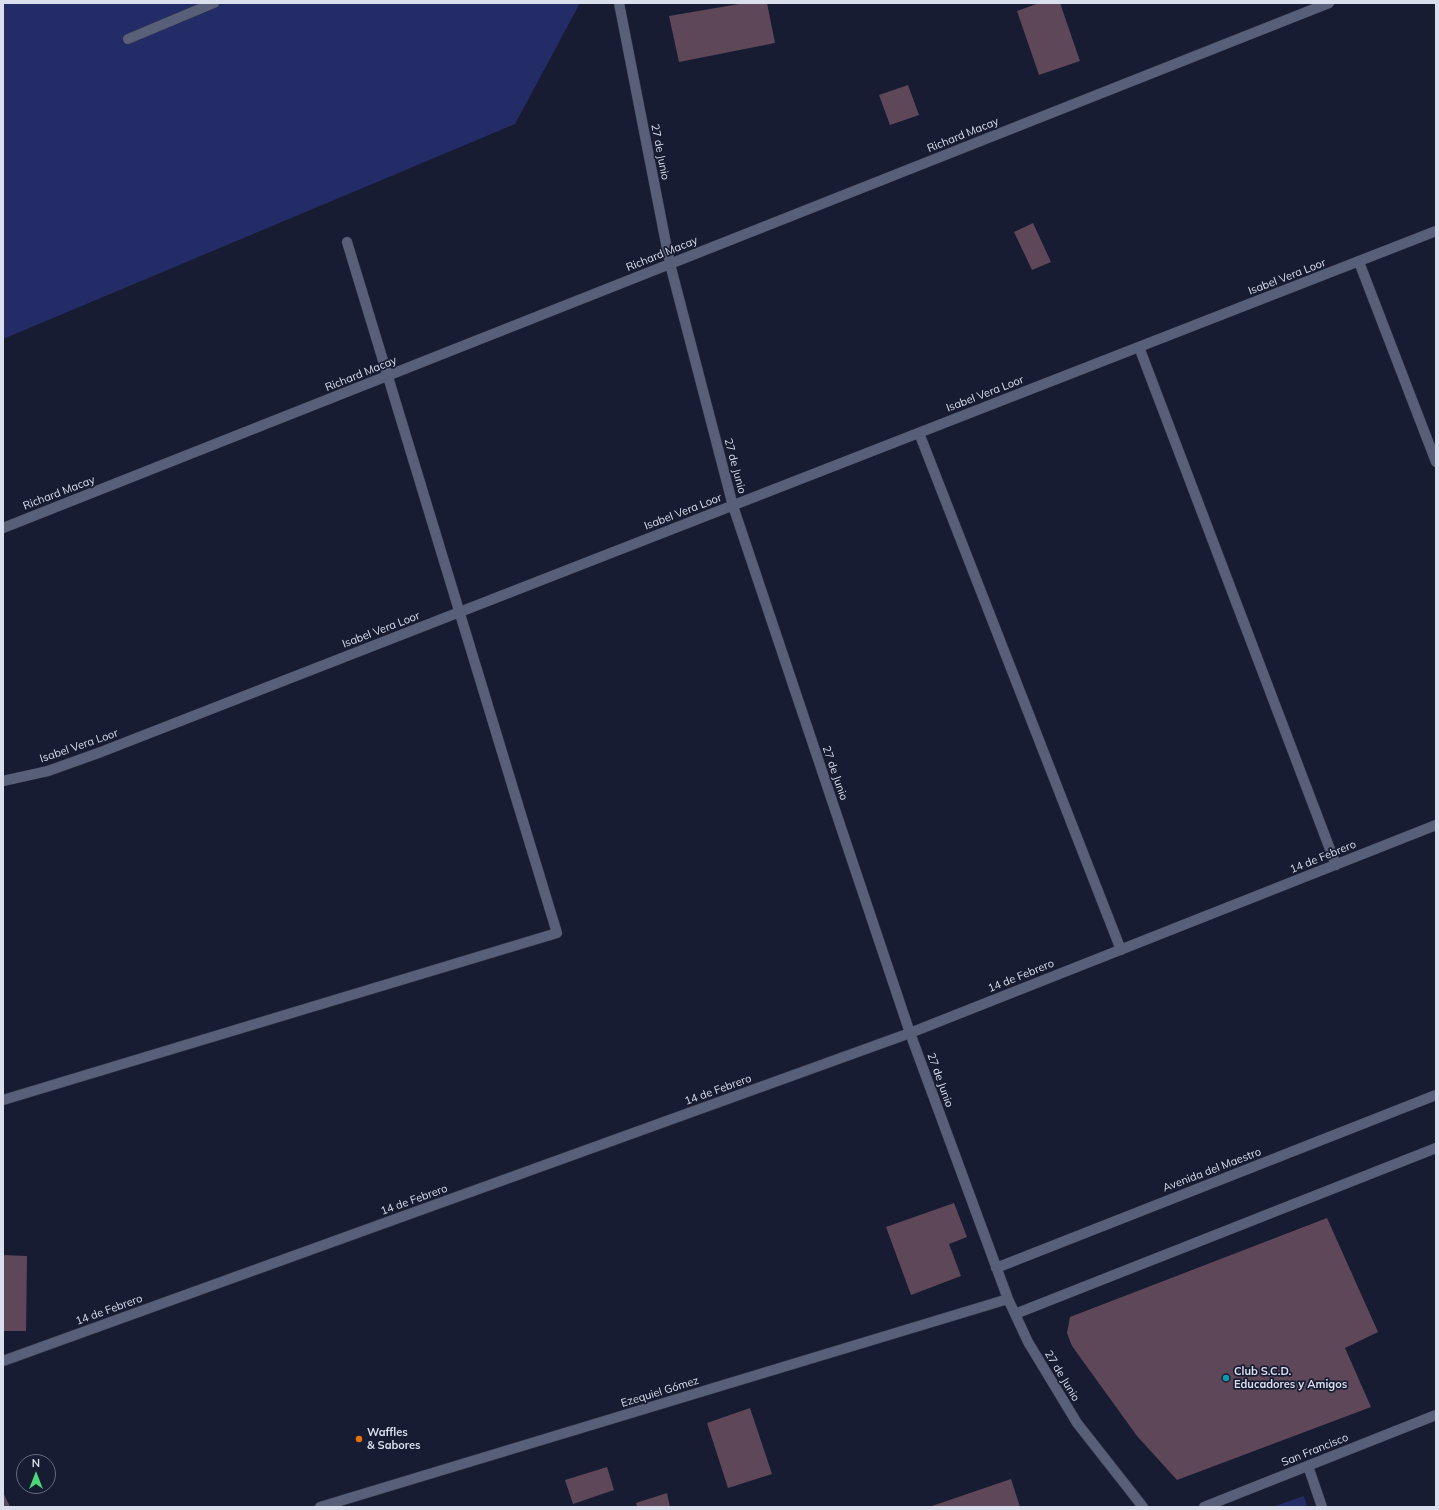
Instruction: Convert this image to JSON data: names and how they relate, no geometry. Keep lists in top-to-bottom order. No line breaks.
{"streets":{"street":["Richard Macay","27 de Junio","Isabel Vera Loor","14 de Febrero","Avenida del Maestro","Ezequiel Gómez","San Francisco"]},"crossings":[["Richard Macay","27 de Junio"],["27 de Junio","Isabel Vera Loor"],["27 de Junio","14 de Febrero"],["27 de Junio","Avenida del Maestro"],["27 de Junio","Ezequiel Gómez"]],"places":["Club S.C.D. Educadores y Amigos","Waffles & Sabores"],"north":"top"}
